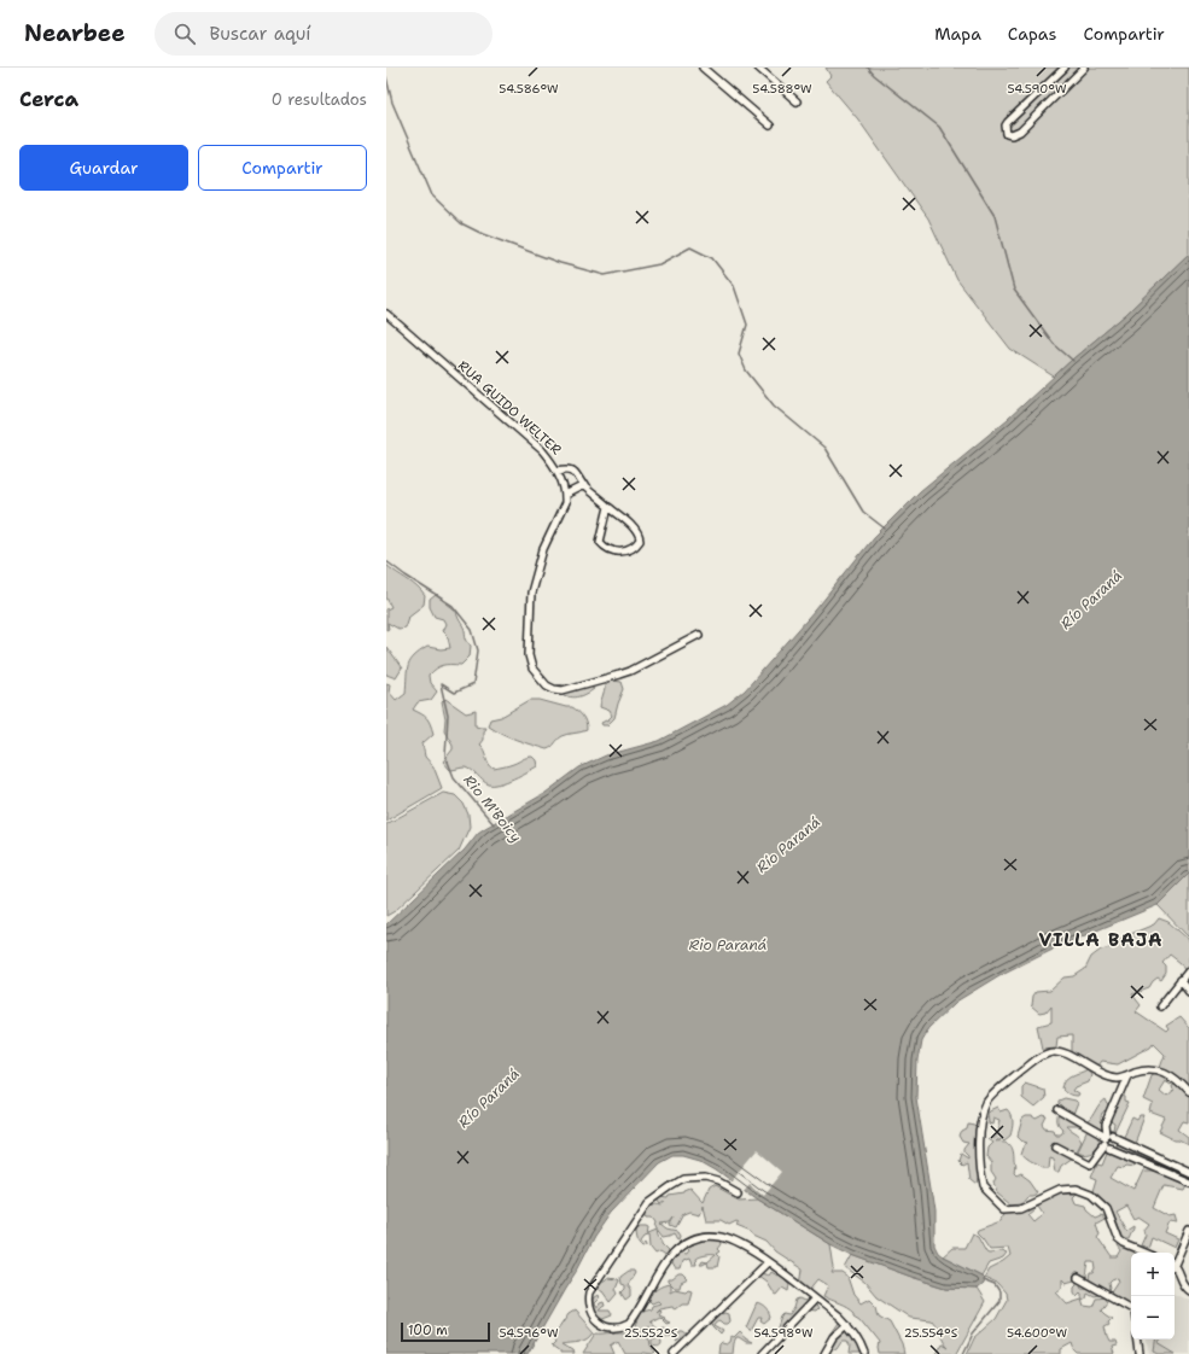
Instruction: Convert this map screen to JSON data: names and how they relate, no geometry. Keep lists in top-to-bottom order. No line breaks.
{"streets":{"street":["RUA GUIDO WELTER"]},"districts":["VILLA BAJA"],"water":["Río Paraná","Rio M'Boicy","Rio Paraná"],"scale_bar":"100 m","page":{"header":"Nearbee","search":"Buscar aquí","nav":["Mapa","Capas","Compartir"],"heading":["Cerca","0 resultados"],"buttons":["Guardar","Compartir"],"map_buttons":["+","−"],"scale":"100 m"},"coordinates":["54.586°W","54.588°W","54.590°W","54.596°W","25.552°S","54.598°W","25.554°S","54.600°W"]}
